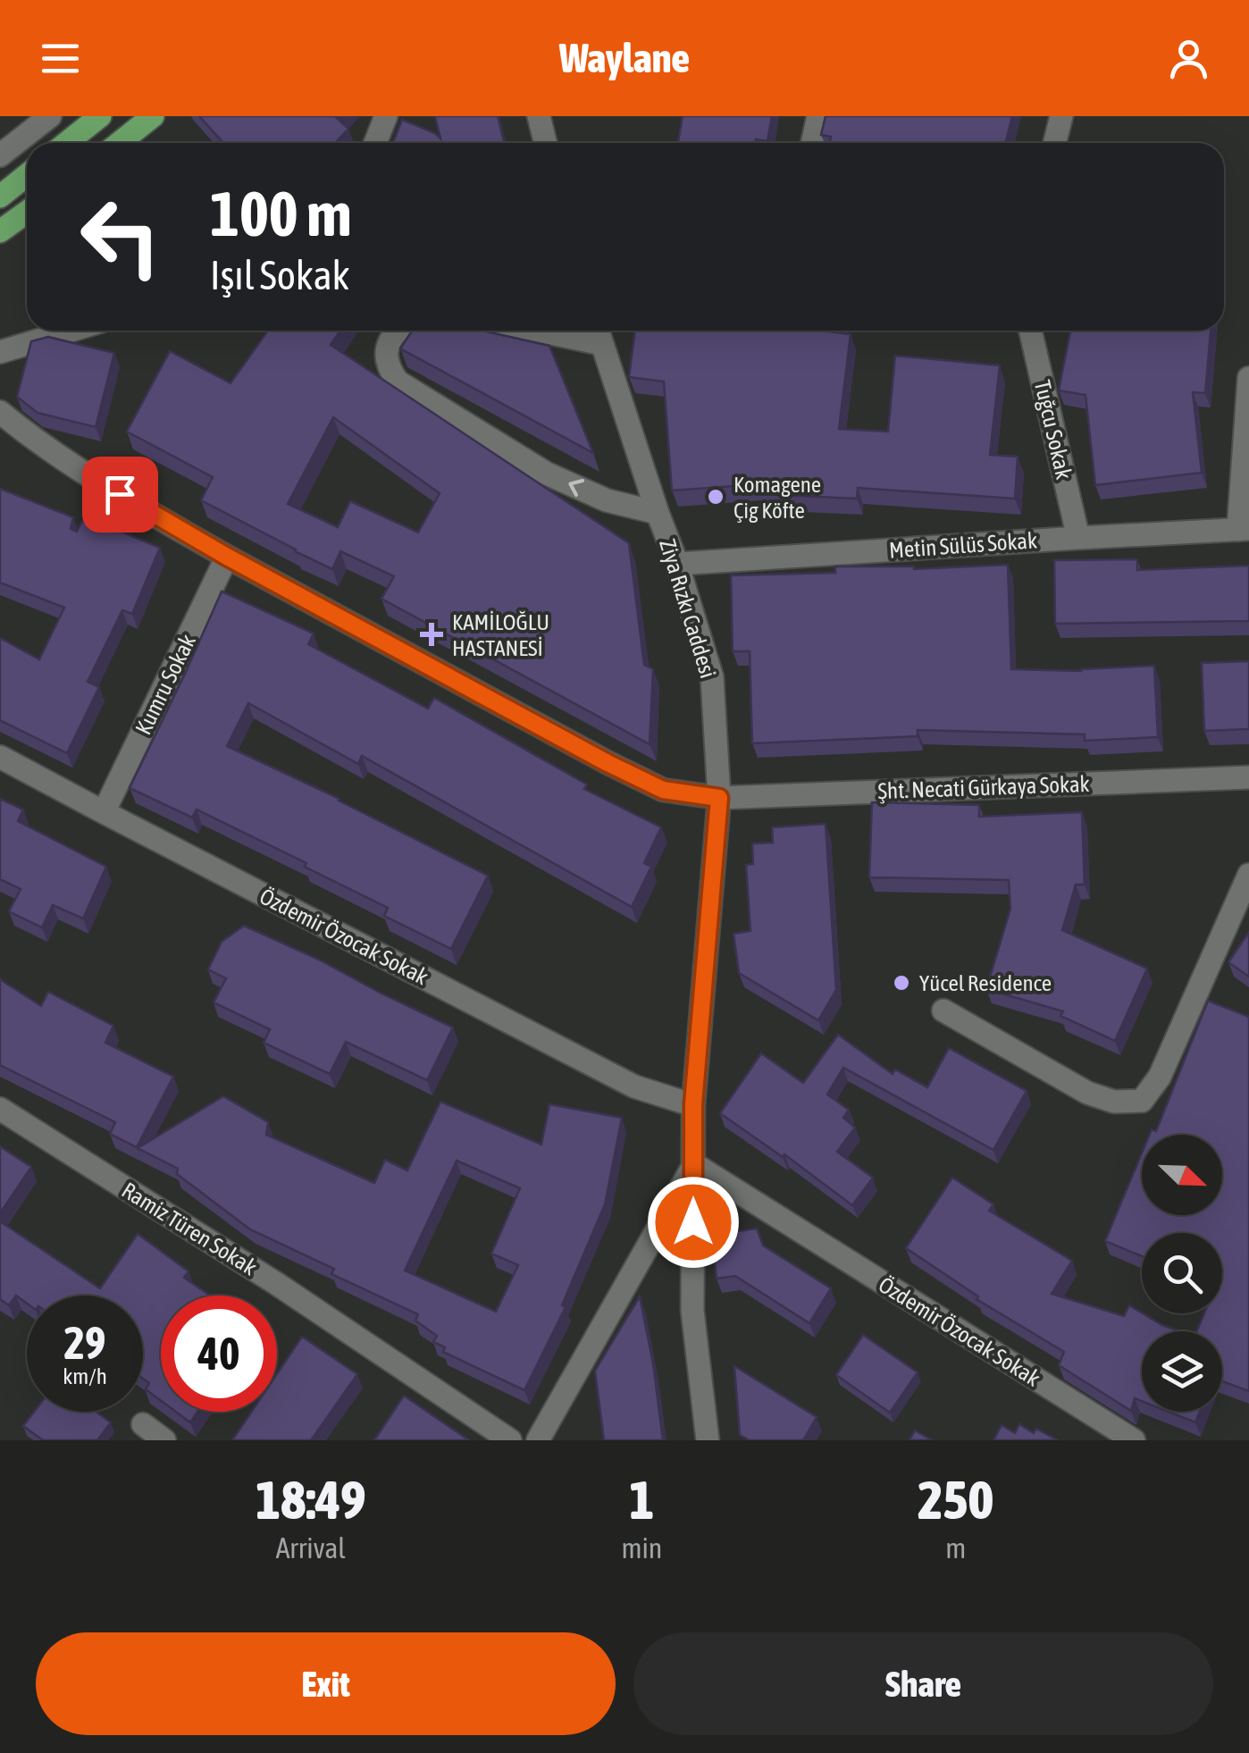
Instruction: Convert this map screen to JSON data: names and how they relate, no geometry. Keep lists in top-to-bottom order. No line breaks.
{"streets":{"street":["Tuğcu Sokak","Metin Sülüs Sokak","Ziya Rızkı Caddesi","Kumru Sokak","Şht. Necati Gürkaya Sokak","Özdemir Özocak Sokak","Ramiz Türen Sokak"]},"crossings":[["Tuğcu Sokak","Metin Sülüs Sokak"],["Metin Sülüs Sokak","Ziya Rızkı Caddesi"],["Ziya Rızkı Caddesi","Şht. Necati Gürkaya Sokak"],["Ziya Rızkı Caddesi","Özdemir Özocak Sokak"],["Kumru Sokak","Şht. Necati Gürkaya Sokak"],["Kumru Sokak","Özdemir Özocak Sokak"]],"places":{"other":["Komagene Çig Köfte","Yücel Residence"],"health":["KAMİLOĞLU HASTANESİ"]},"north":"bottom right","page":{"header":"Waylane","turn":["100 m","Işıl Sokak"],"speed":"29 km/h","limit":"40","eta":["18:49","Arrival","1","min","250","m"],"buttons":["Exit","Share"]}}
